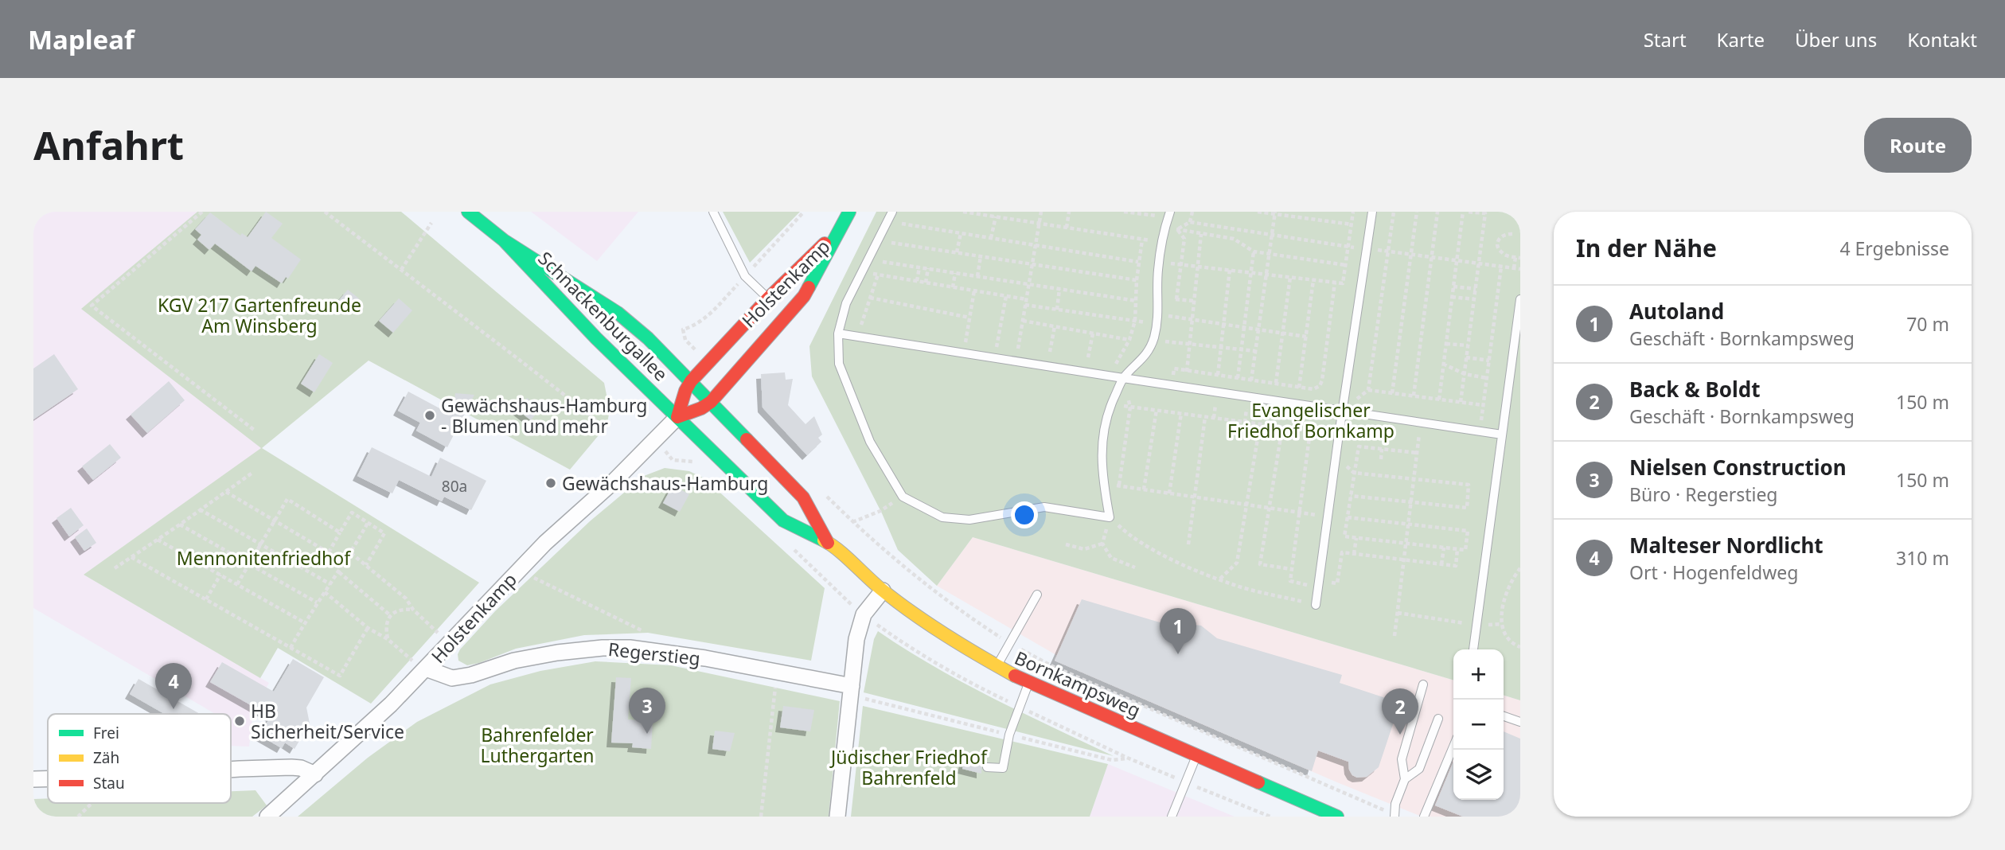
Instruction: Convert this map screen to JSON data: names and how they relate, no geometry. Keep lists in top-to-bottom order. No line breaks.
{"streets":{"main road":["Holstenkamp","Schnackenburgallee","Bornkampsweg"],"street":["Regerstieg"]},"crossings":[["Holstenkamp","Schnackenburgallee"],["Holstenkamp","Regerstieg"],["Holstenkamp","Bornkampsweg"],["Schnackenburgallee","Bornkampsweg"]],"parks":["KGV 217 Gartenfreunde Am Winsberg","Evangelischer Friedhof Bornkamp","Mennonitenfriedhof","Bahrenfelder Luthergarten","Jüdischer Friedhof Bahrenfeld"],"places":["Gewächshaus-Hamburg - Blumen und mehr","Gewächshaus-Hamburg","HB Sicherheit/Service"],"house_numbers":["80a"],"legend":["Frei","Zäh","Stau"],"page":{"header":"Mapleaf","nav":["Start","Karte","Über uns","Kontakt"],"buttons":"Route","title":"Anfahrt","heading":["In der Nähe","4 Ergebnisse"],"list":[{"mark":"1","name":"Autoland","note":"Geschäft · Bornkampsweg","value":"70 m"},{"mark":"2","name":"Back & Boldt","note":"Geschäft · Bornkampsweg","value":"150 m"},{"mark":"3","name":"Nielsen Construction","note":"Büro · Regerstieg","value":"150 m"},{"mark":"4","name":"Malteser Nordlicht","note":"Ort · Hogenfeldweg","value":"310 m"}],"pins":["1","4","3","2"],"map_buttons":["+","−"]}}
